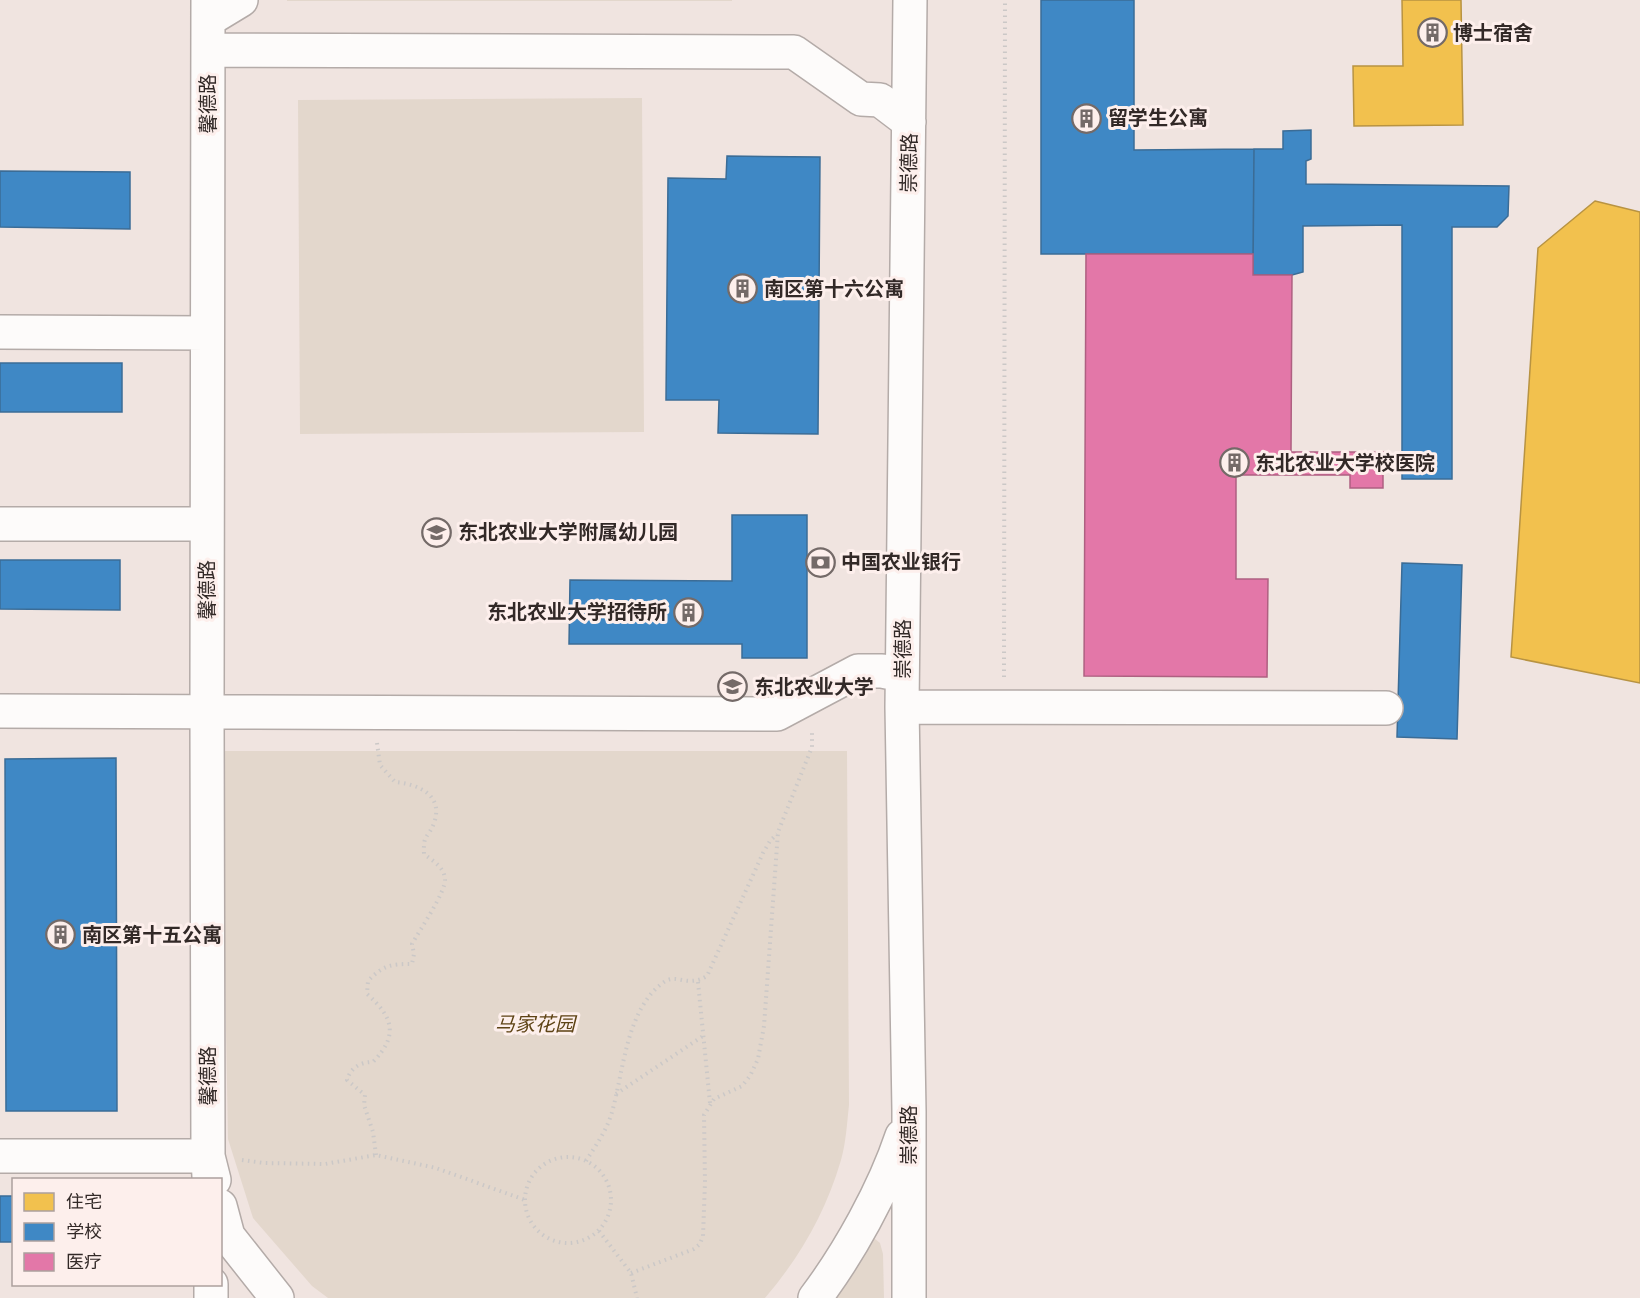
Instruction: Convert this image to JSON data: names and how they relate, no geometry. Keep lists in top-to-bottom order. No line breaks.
{"streets":{"street":["馨德路","崇德路"]},"parks":["马家花园"],"places":{"building":["博士宿舍","留学生公寓","南区第十六公寓","东北农业大学校医院","东北农业大学招待所","南区第十五公寓"],"school or university":["东北农业大学附属幼儿园","东北农业大学"],"bank":["中国农业银行"]},"legend":["住宅","学校","医疗"]}
